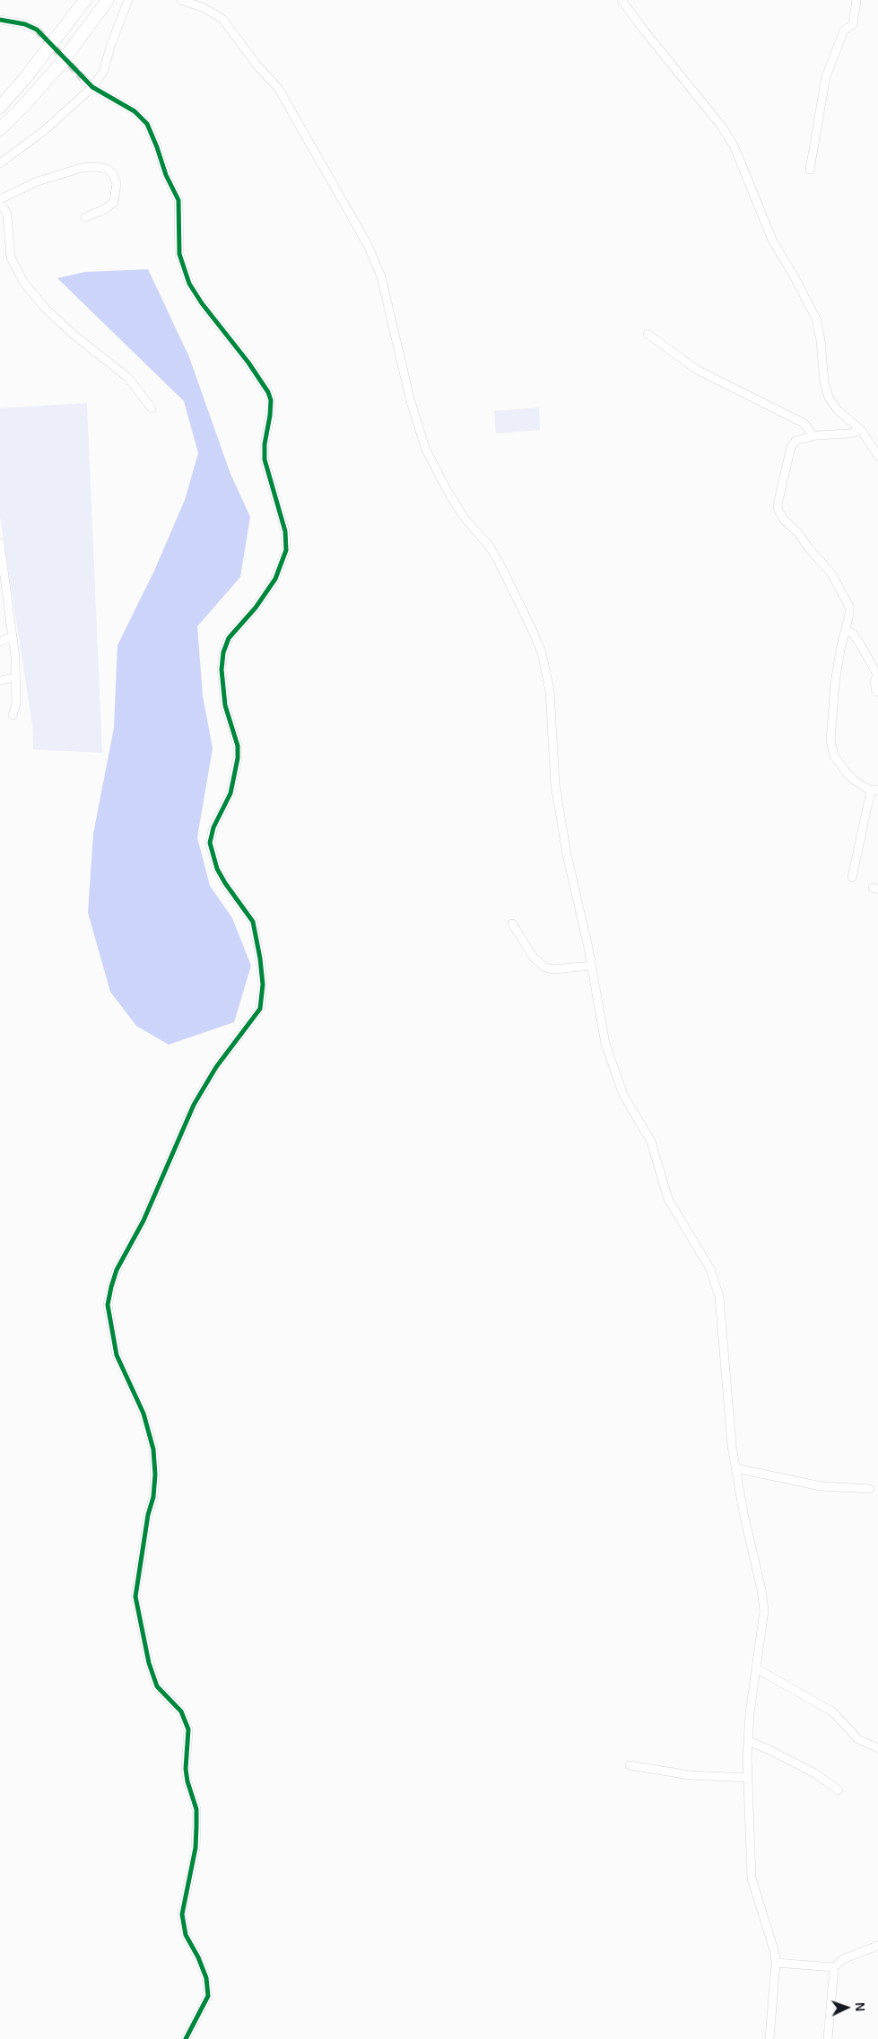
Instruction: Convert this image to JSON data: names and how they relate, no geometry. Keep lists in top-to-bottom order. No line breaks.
{"north":"right"}
